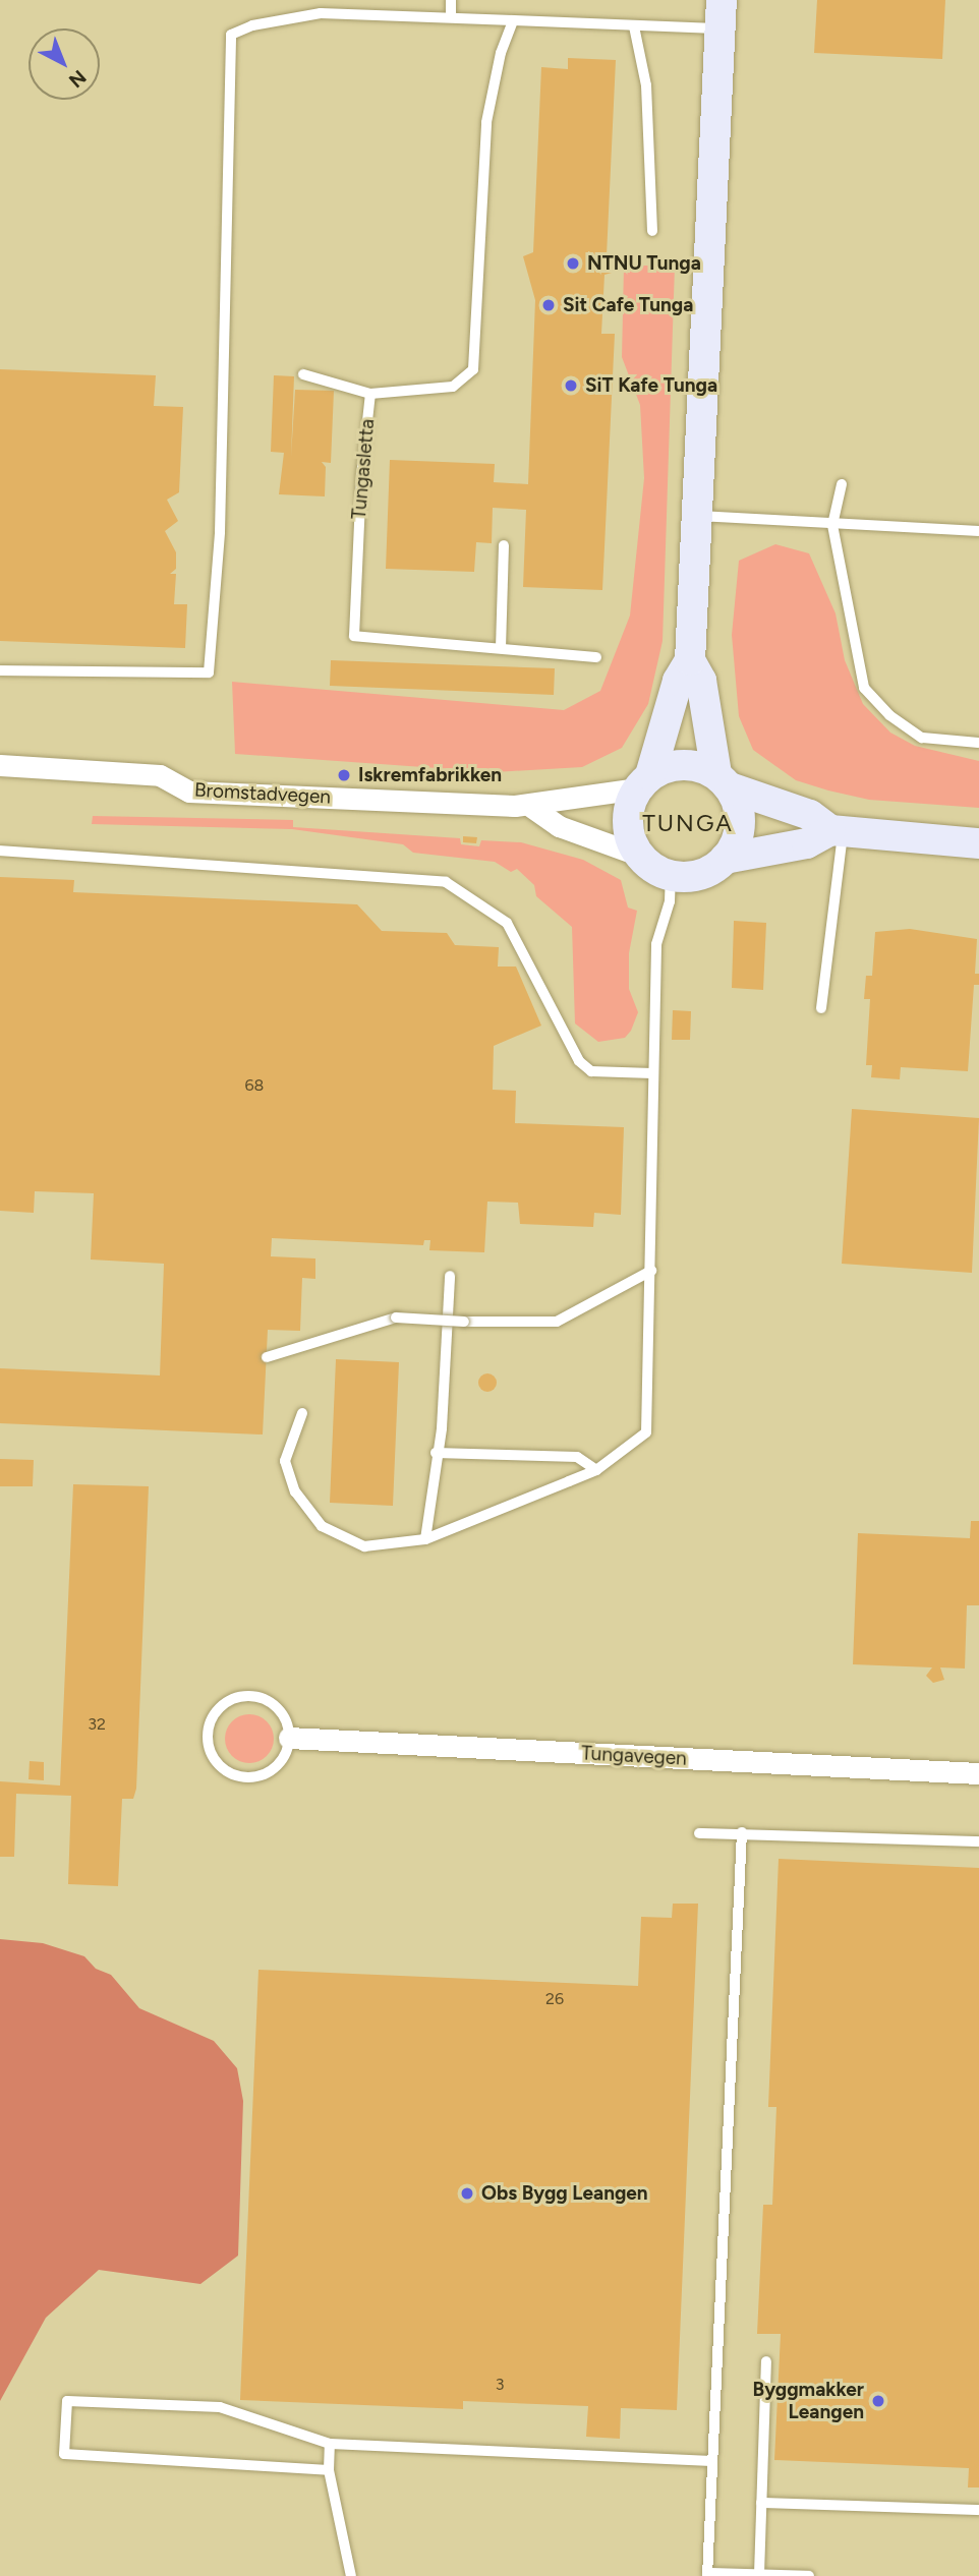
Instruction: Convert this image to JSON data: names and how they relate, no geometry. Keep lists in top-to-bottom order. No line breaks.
{"streets":{"street":["Bromstadvegen","Tungavegen"],"lane":["Tungasletta"]},"districts":["TUNGA"],"places":["NTNU Tunga","Sit Cafe Tunga","SiT Kafe Tunga","Iskremfabrikken","Obs Bygg Leangen","Byggmakker Leangen"],"house_numbers":["68","32","26","3"],"north":"bottom right"}
